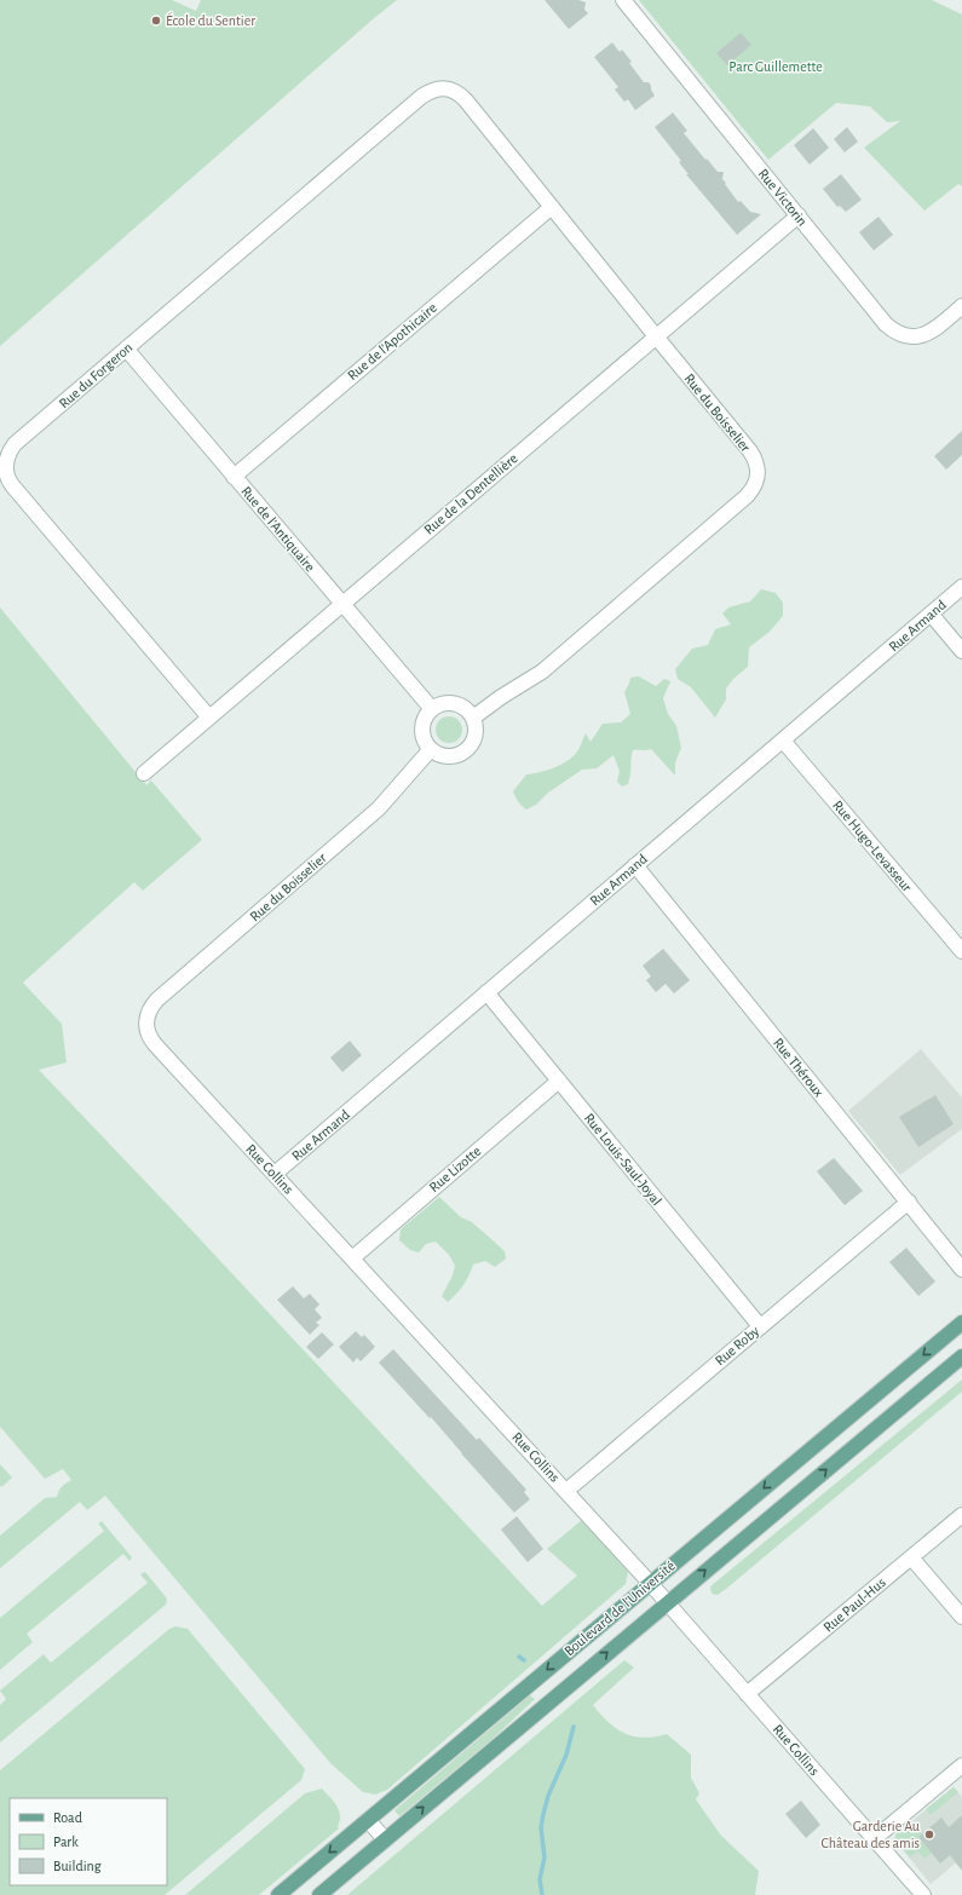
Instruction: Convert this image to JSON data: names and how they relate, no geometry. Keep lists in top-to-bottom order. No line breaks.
{"streets":{"main road":["Boulevard de l'Université"],"street":["Rue Victorin","Rue de l'Apothicaire","Rue du Forgeron","Rue du Boisselier","Rue de la Dentellière","Rue de l'Antiquaire","Rue Armand","Rue Hugo-Levasseur","Rue Théroux","Rue Louis-Saul-Joyal","Rue Collins","Rue Lizotte","Rue Roby","Rue Paul-Hus"]},"crossings":[["Rue Victorin","Rue de la Dentellière"],["Rue de l'Apothicaire","Rue du Boisselier"],["Rue de l'Apothicaire","Rue de l'Antiquaire"],["Rue du Forgeron","Rue du Boisselier"],["Rue du Forgeron","Rue de la Dentellière"],["Rue du Forgeron","Rue de l'Antiquaire"],["Rue du Boisselier","Rue de la Dentellière"],["Rue du Boisselier","Rue de l'Antiquaire"],["Rue du Boisselier","Rue Collins"],["Rue de la Dentellière","Rue de l'Antiquaire"],["Rue Armand","Rue Hugo-Levasseur"],["Rue Armand","Rue Théroux"],["Rue Armand","Rue Louis-Saul-Joyal"],["Rue Armand","Rue Collins"],["Rue Théroux","Rue Roby"],["Rue Louis-Saul-Joyal","Rue Lizotte"],["Rue Louis-Saul-Joyal","Rue Roby"],["Rue Collins","Rue Lizotte"],["Rue Collins","Rue Roby"],["Rue Collins","Rue Paul-Hus"],["Rue Collins","Boulevard de l'Université"]],"parks":["Parc Guillemette"],"places":["École du Sentier","Garderie Au Château des amis"],"legend":["Road","Park","Building"]}
